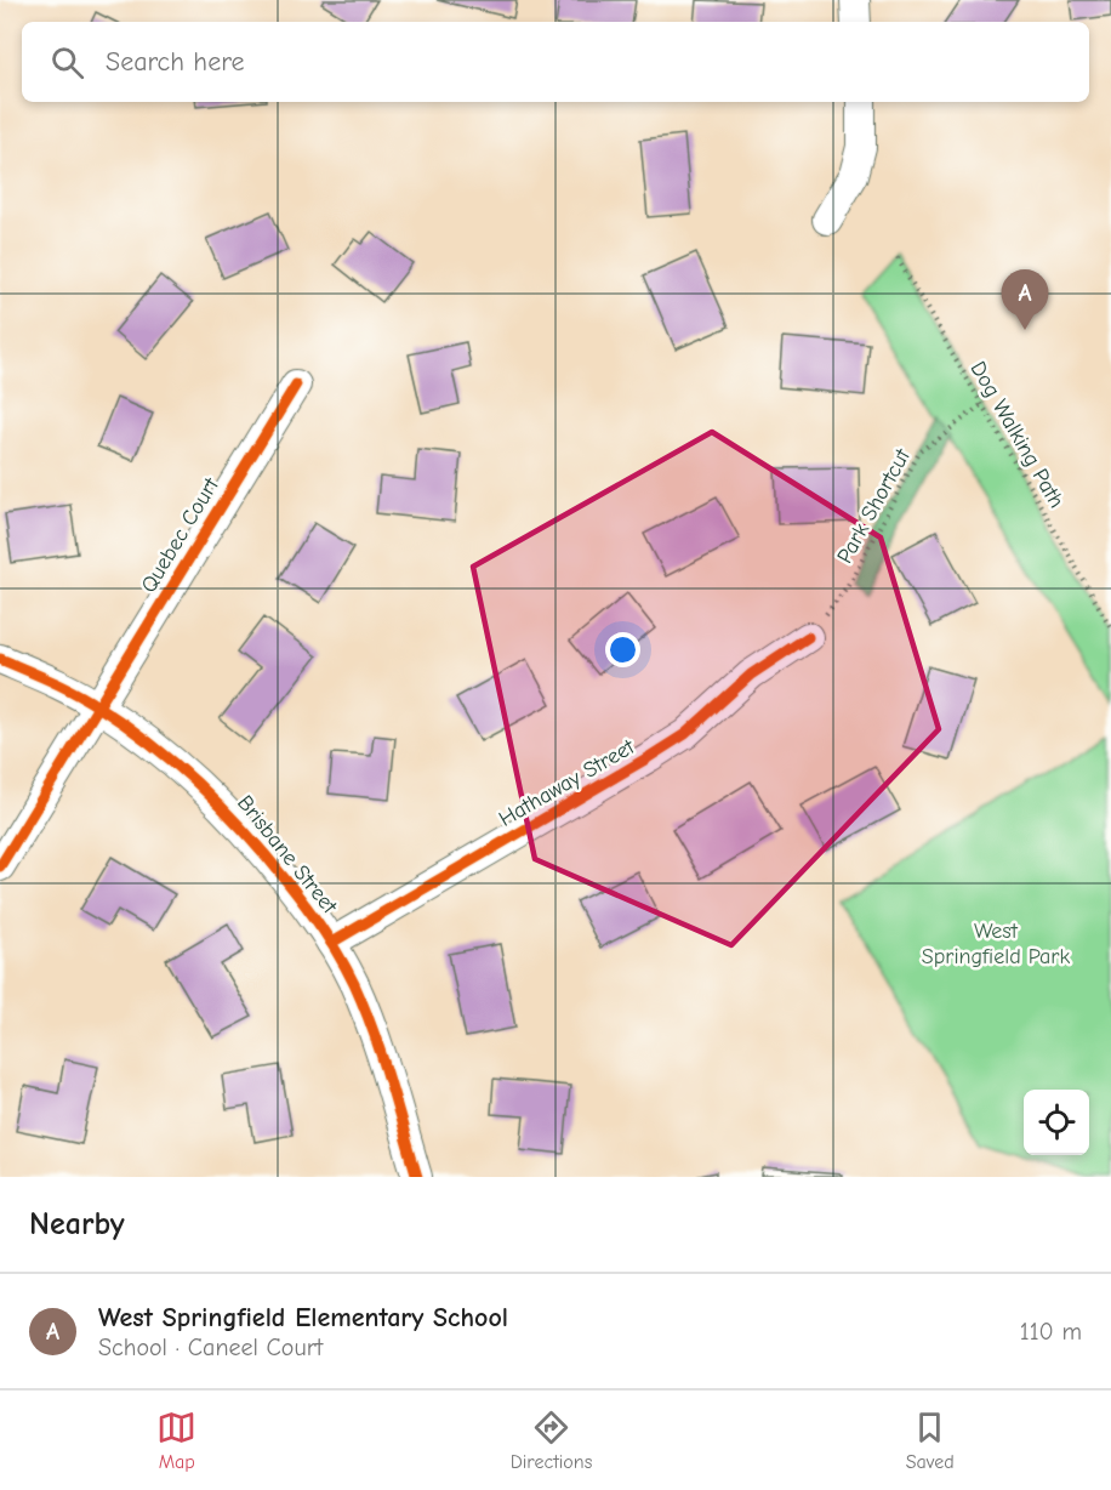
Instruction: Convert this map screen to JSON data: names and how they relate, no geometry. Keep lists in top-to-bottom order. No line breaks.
{"streets":{"street":["Quebec Court","Hathaway Street","Brisbane Street"],"path":["Dog Walking Path","Park Shortcut"]},"crossings":[["Dog Walking Path","Park Shortcut"],["Park Shortcut","Hathaway Street"],["Quebec Court","Brisbane Street"],["Hathaway Street","Brisbane Street"]],"parks":["West Springfield Park"],"page":{"search":"Search here","pins":"A","heading":"Nearby","list":[{"mark":"A","name":"West Springfield Elementary School","note":"School · Caneel Court","value":"110 m"}],"nav":["Map","Directions","Saved"]}}
